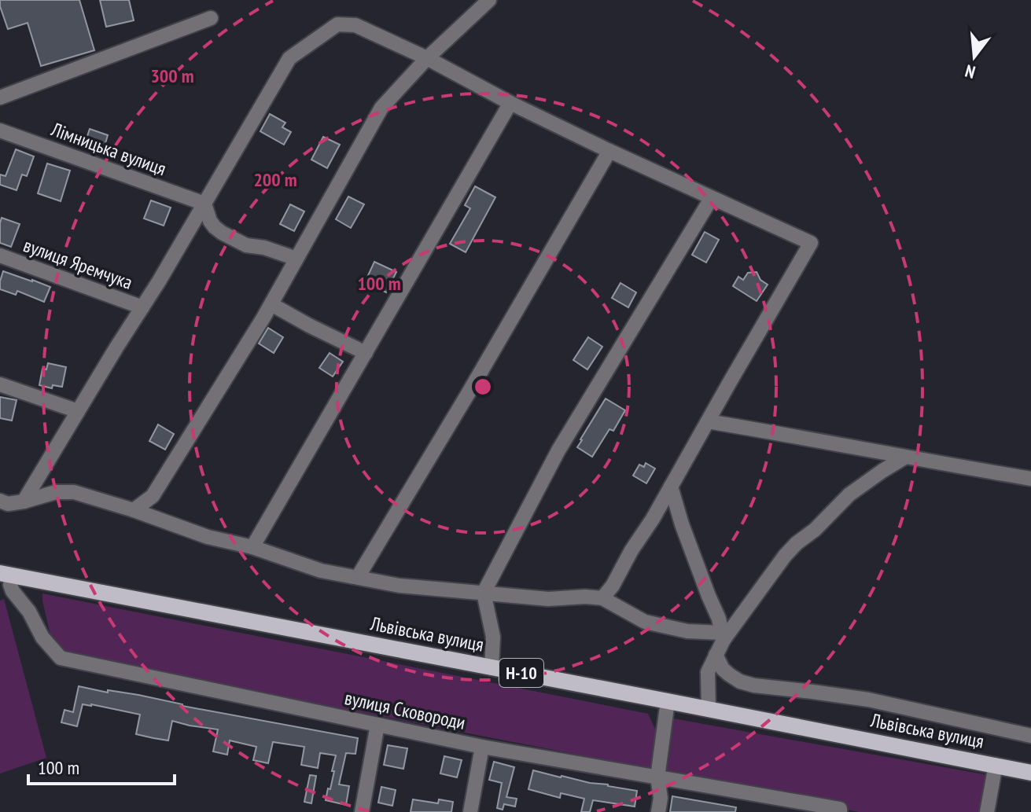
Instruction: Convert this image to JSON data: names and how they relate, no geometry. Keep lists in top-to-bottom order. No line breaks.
{"streets":{"main road":["Львівська вулиця","Н-10"],"street":["Лімницька вулиця","вулиця Яремчука","вулиця Сковороди"]},"crossings":[["Львівська вулиця","вулиця Сковороди"]],"scale_bar":"100 m","north":"bottom","rings":["300 m","200 m","100 m"]}
